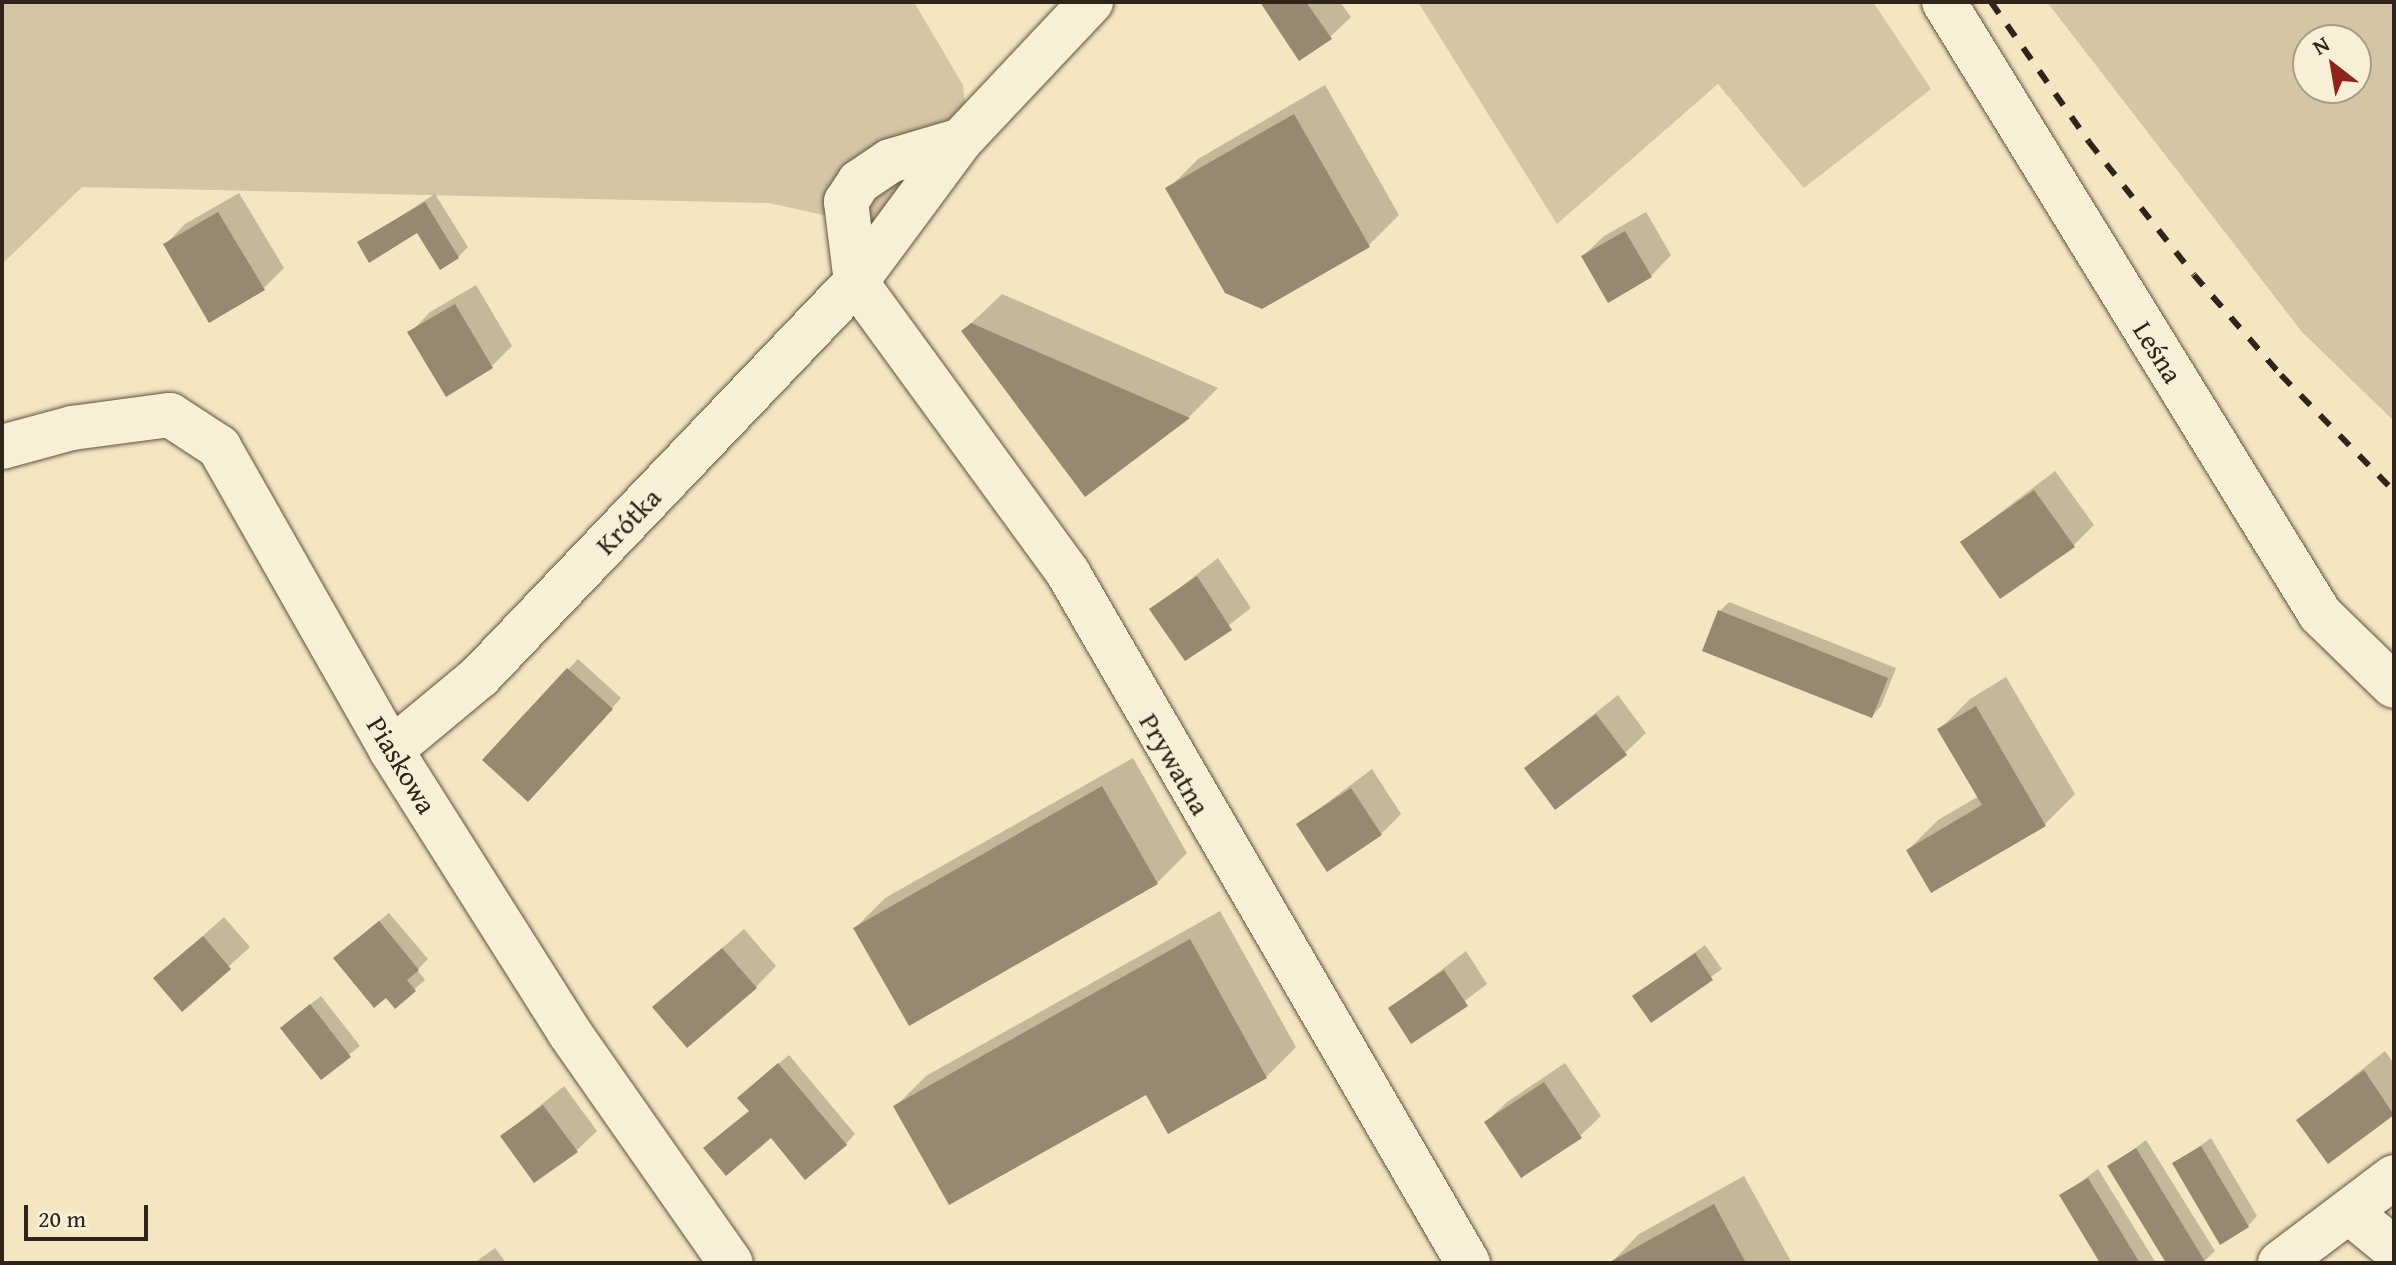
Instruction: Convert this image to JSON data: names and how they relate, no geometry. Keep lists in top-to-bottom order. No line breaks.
{"streets":{"street":["Leśna","Krótka","Prywatna","Piaskowa"]},"crossings":[["Krótka","Prywatna"],["Krótka","Piaskowa"]],"scale_bar":"20 m","north":"top left"}
